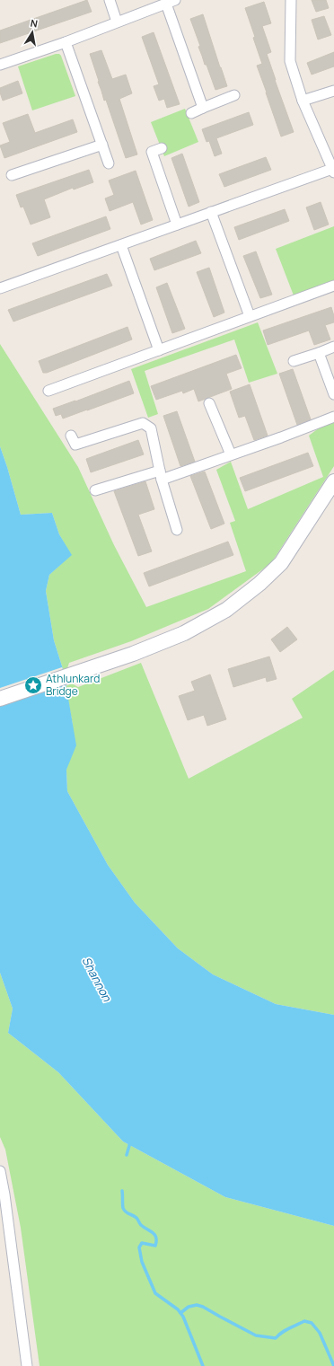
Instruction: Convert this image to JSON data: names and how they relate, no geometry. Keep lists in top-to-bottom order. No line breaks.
{"water":["Shannon"],"places":{"place":["Athlunkard Bridge"]},"north":"top"}
